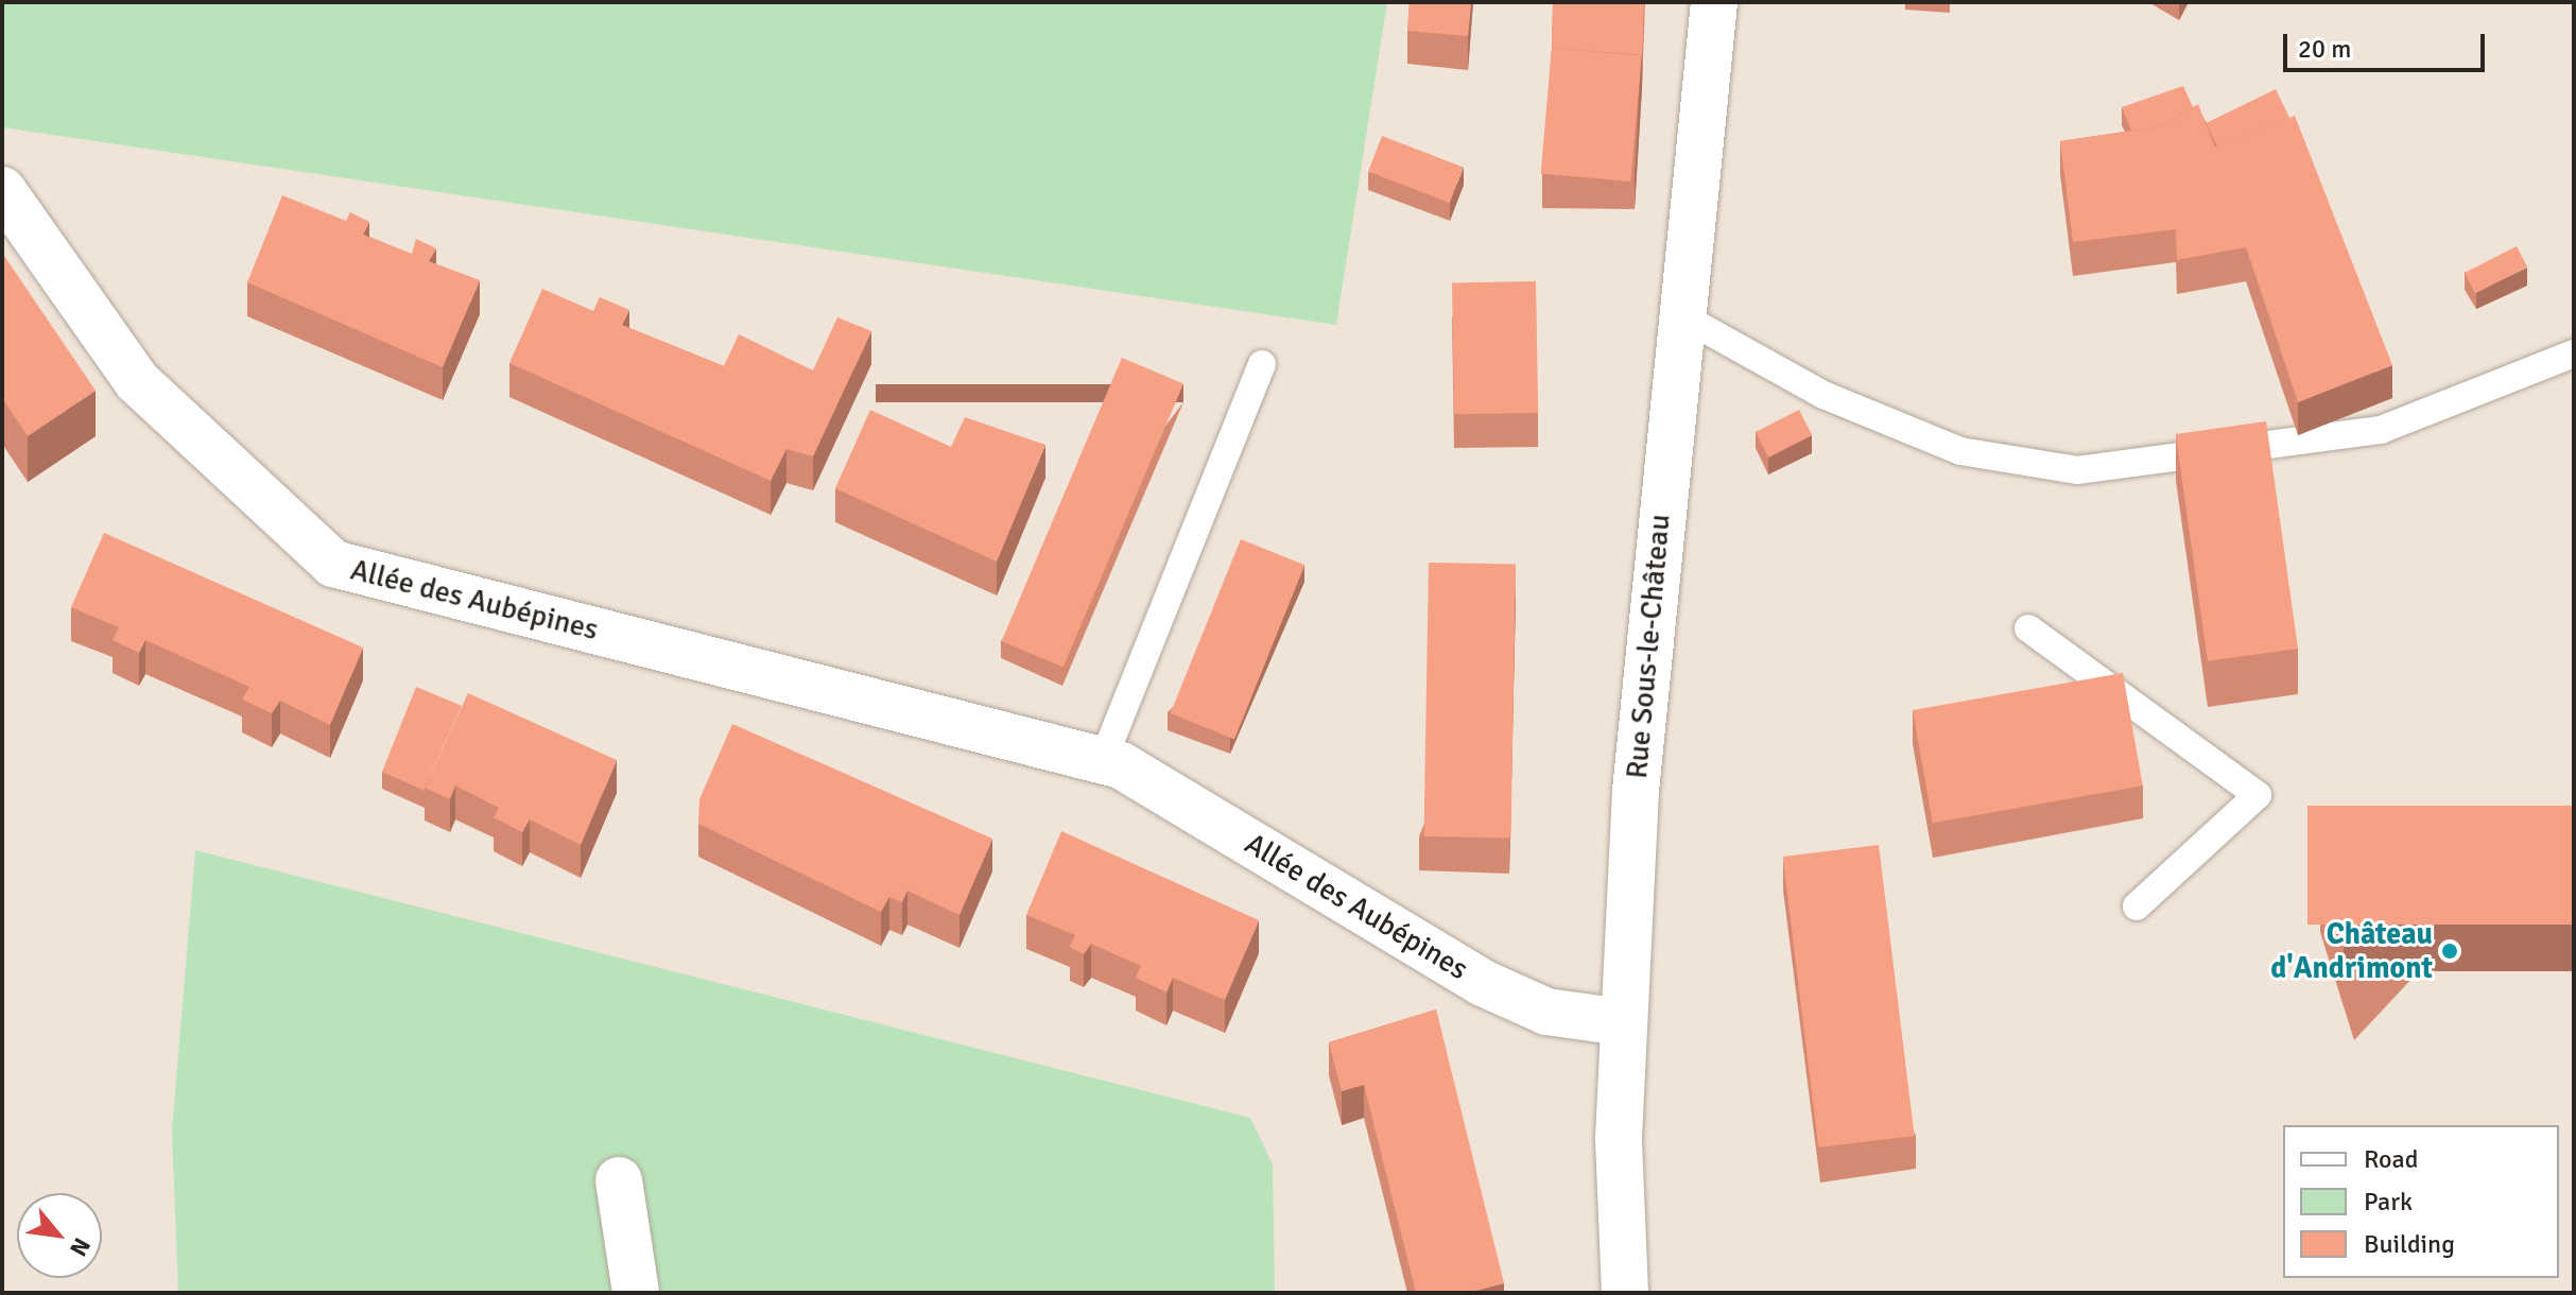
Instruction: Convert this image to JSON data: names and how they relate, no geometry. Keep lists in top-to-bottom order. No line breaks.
{"streets":{"street":["Allée des Aubépines","Rue Sous-le-Château"]},"crossings":[["Allée des Aubépines","Rue Sous-le-Château"]],"places":["Château d'Andrimont"],"legend":["Road","Park","Building"],"scale_bar":"20 m","north":"bottom right"}
